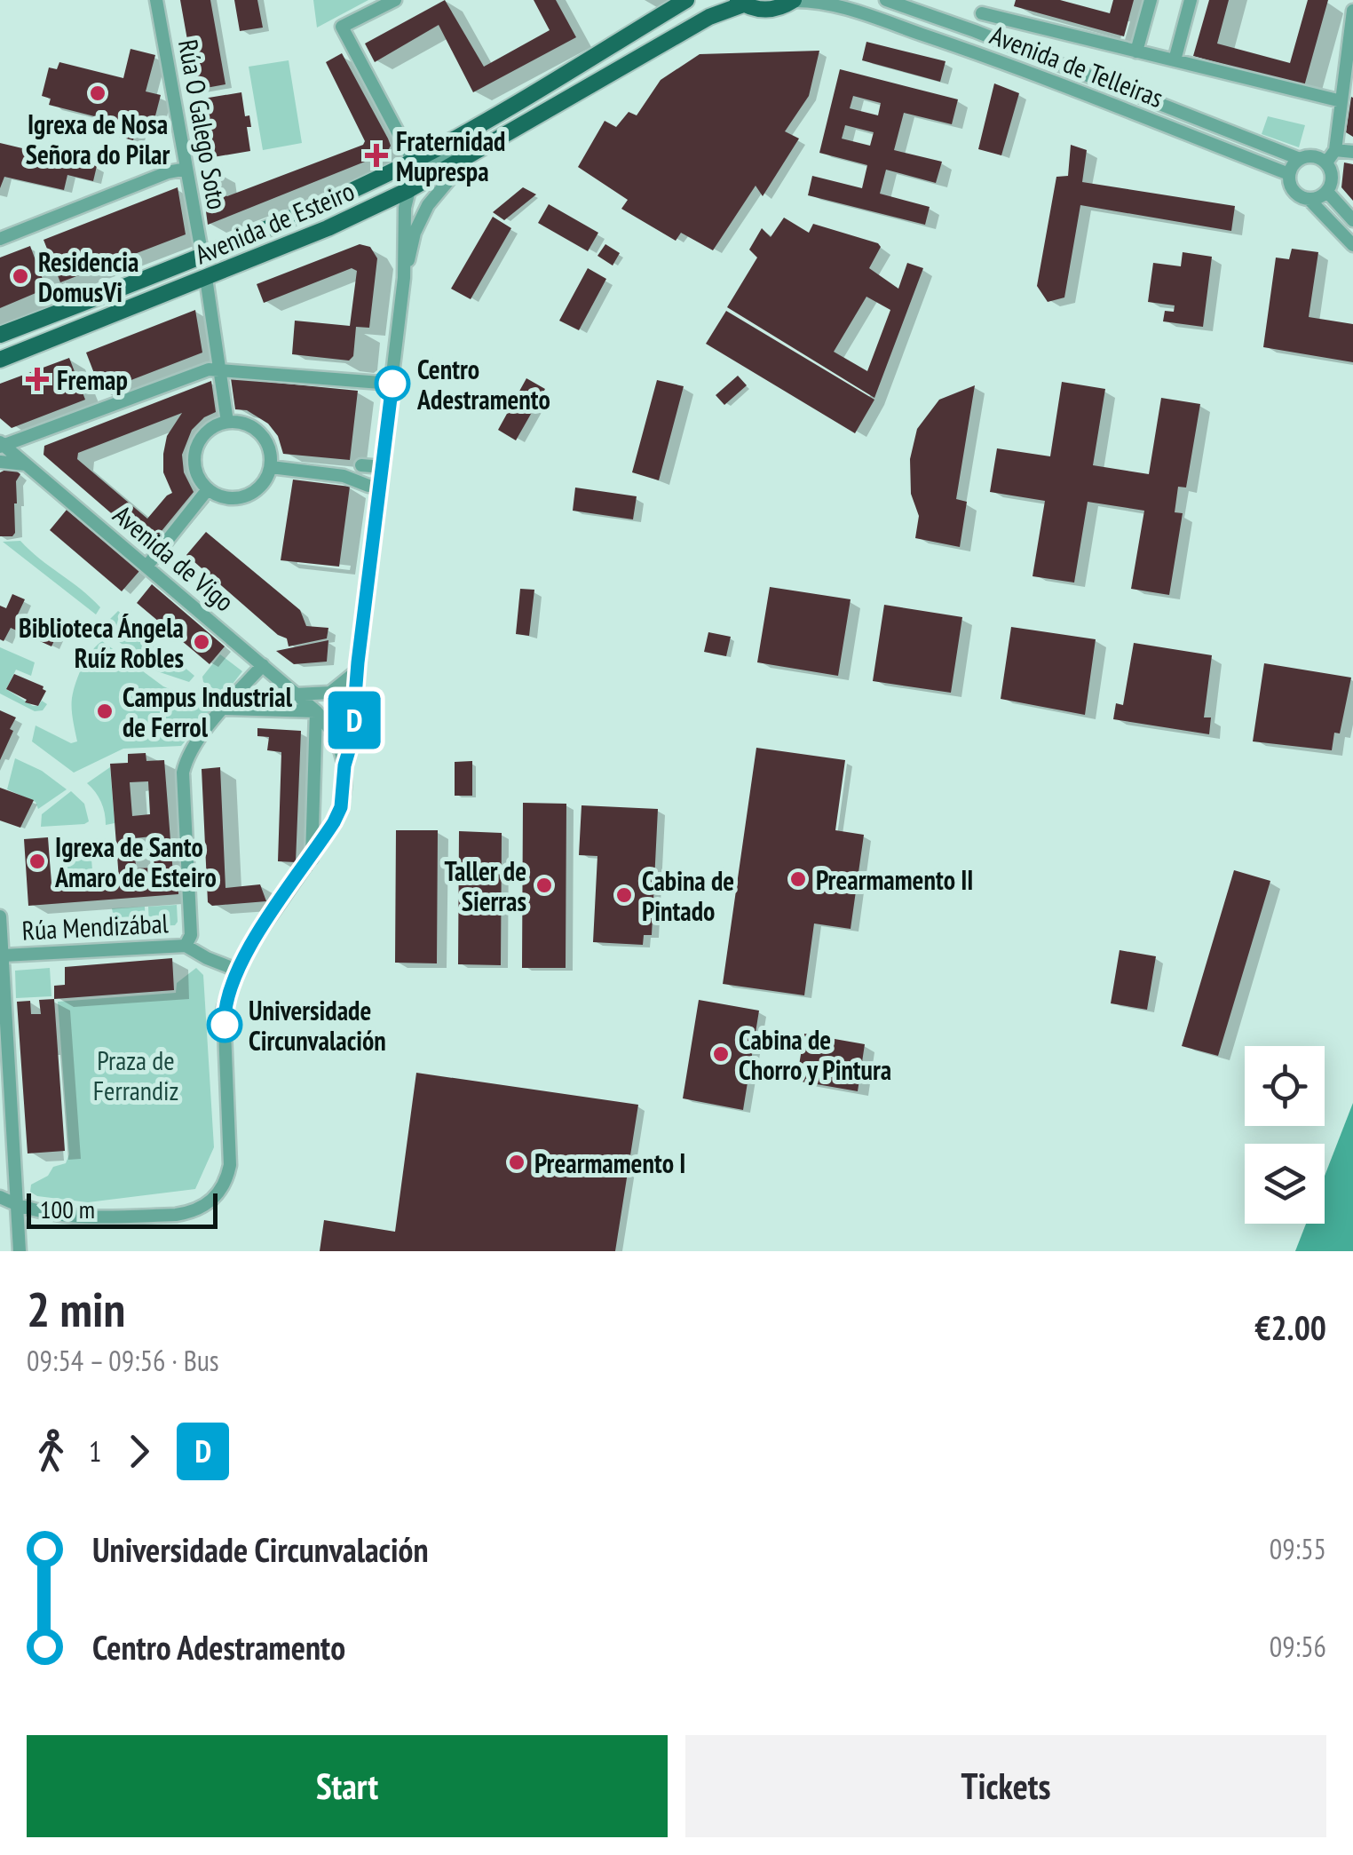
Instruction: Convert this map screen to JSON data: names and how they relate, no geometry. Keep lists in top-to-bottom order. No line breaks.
{"streets":{"main road":["Avenida de Esteiro"],"street":["Avenida de Telleiras","Rúa O Galego Soto","Avenida de Vigo","Rúa Mendizábal"]},"crossings":[["Rúa O Galego Soto","Avenida de Esteiro"]],"parks":["Praza de Ferrandiz"],"places":{"other":["Igrexa de Nosa Señora do Pilar","Residencia DomusVi","Centro Adestramento","Biblioteca Ángela Ruíz Robles","Campus Industrial de Ferrol","Igrexa de Santo Amaro de Esteiro","Prearmamento II","Taller de Sierras","Cabina de Pintado","Universidade Circunvalación","Cabina de Chorro y Pintura","Prearmamento I"],"health":["Fraternidad Muprespa","Fremap"]},"lines":["bus line D"],"scale_bar":"100 m","page":{"on_map":"D","scale":"100 m","heading":["2 min","09:54 – 09:56 · Bus","€2.00"],"legs":["1","D"],"list":[{"name":"Universidade Circunvalación","value":"09:55"},{"name":"Centro Adestramento","value":"09:56"}],"buttons":["Start","Tickets"]}}
